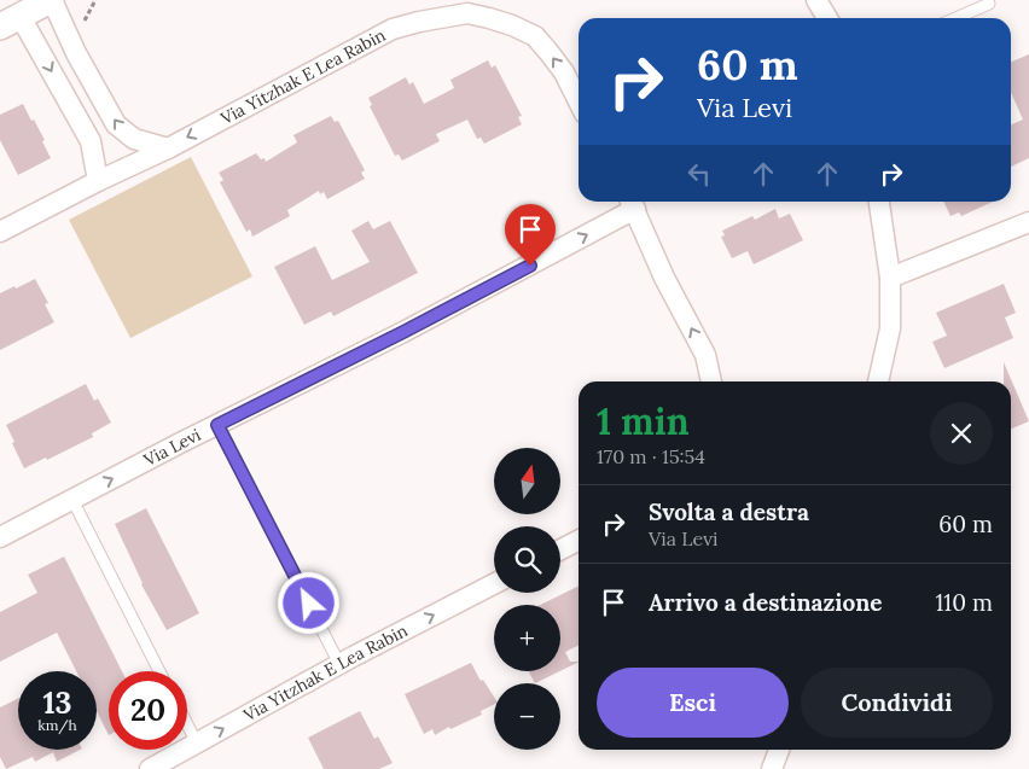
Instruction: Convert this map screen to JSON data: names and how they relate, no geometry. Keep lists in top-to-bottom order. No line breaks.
{"streets":{"street":["Via Yitzhak E Lea Rabin","Via Levi"]},"one_way":["Via Levi"],"north":"top","page":{"turn":["60 m","Via Levi"],"heading":["1 min","170 m · 15:54"],"map_buttons":["+","−"],"list":[{"name":"Svolta a destra","note":"Via Levi","value":"60 m"},{"name":"Arrivo a destinazione","value":"110 m"}],"buttons":["Esci","Condividi"],"speed":"13 km/h","limit":"20"}}
